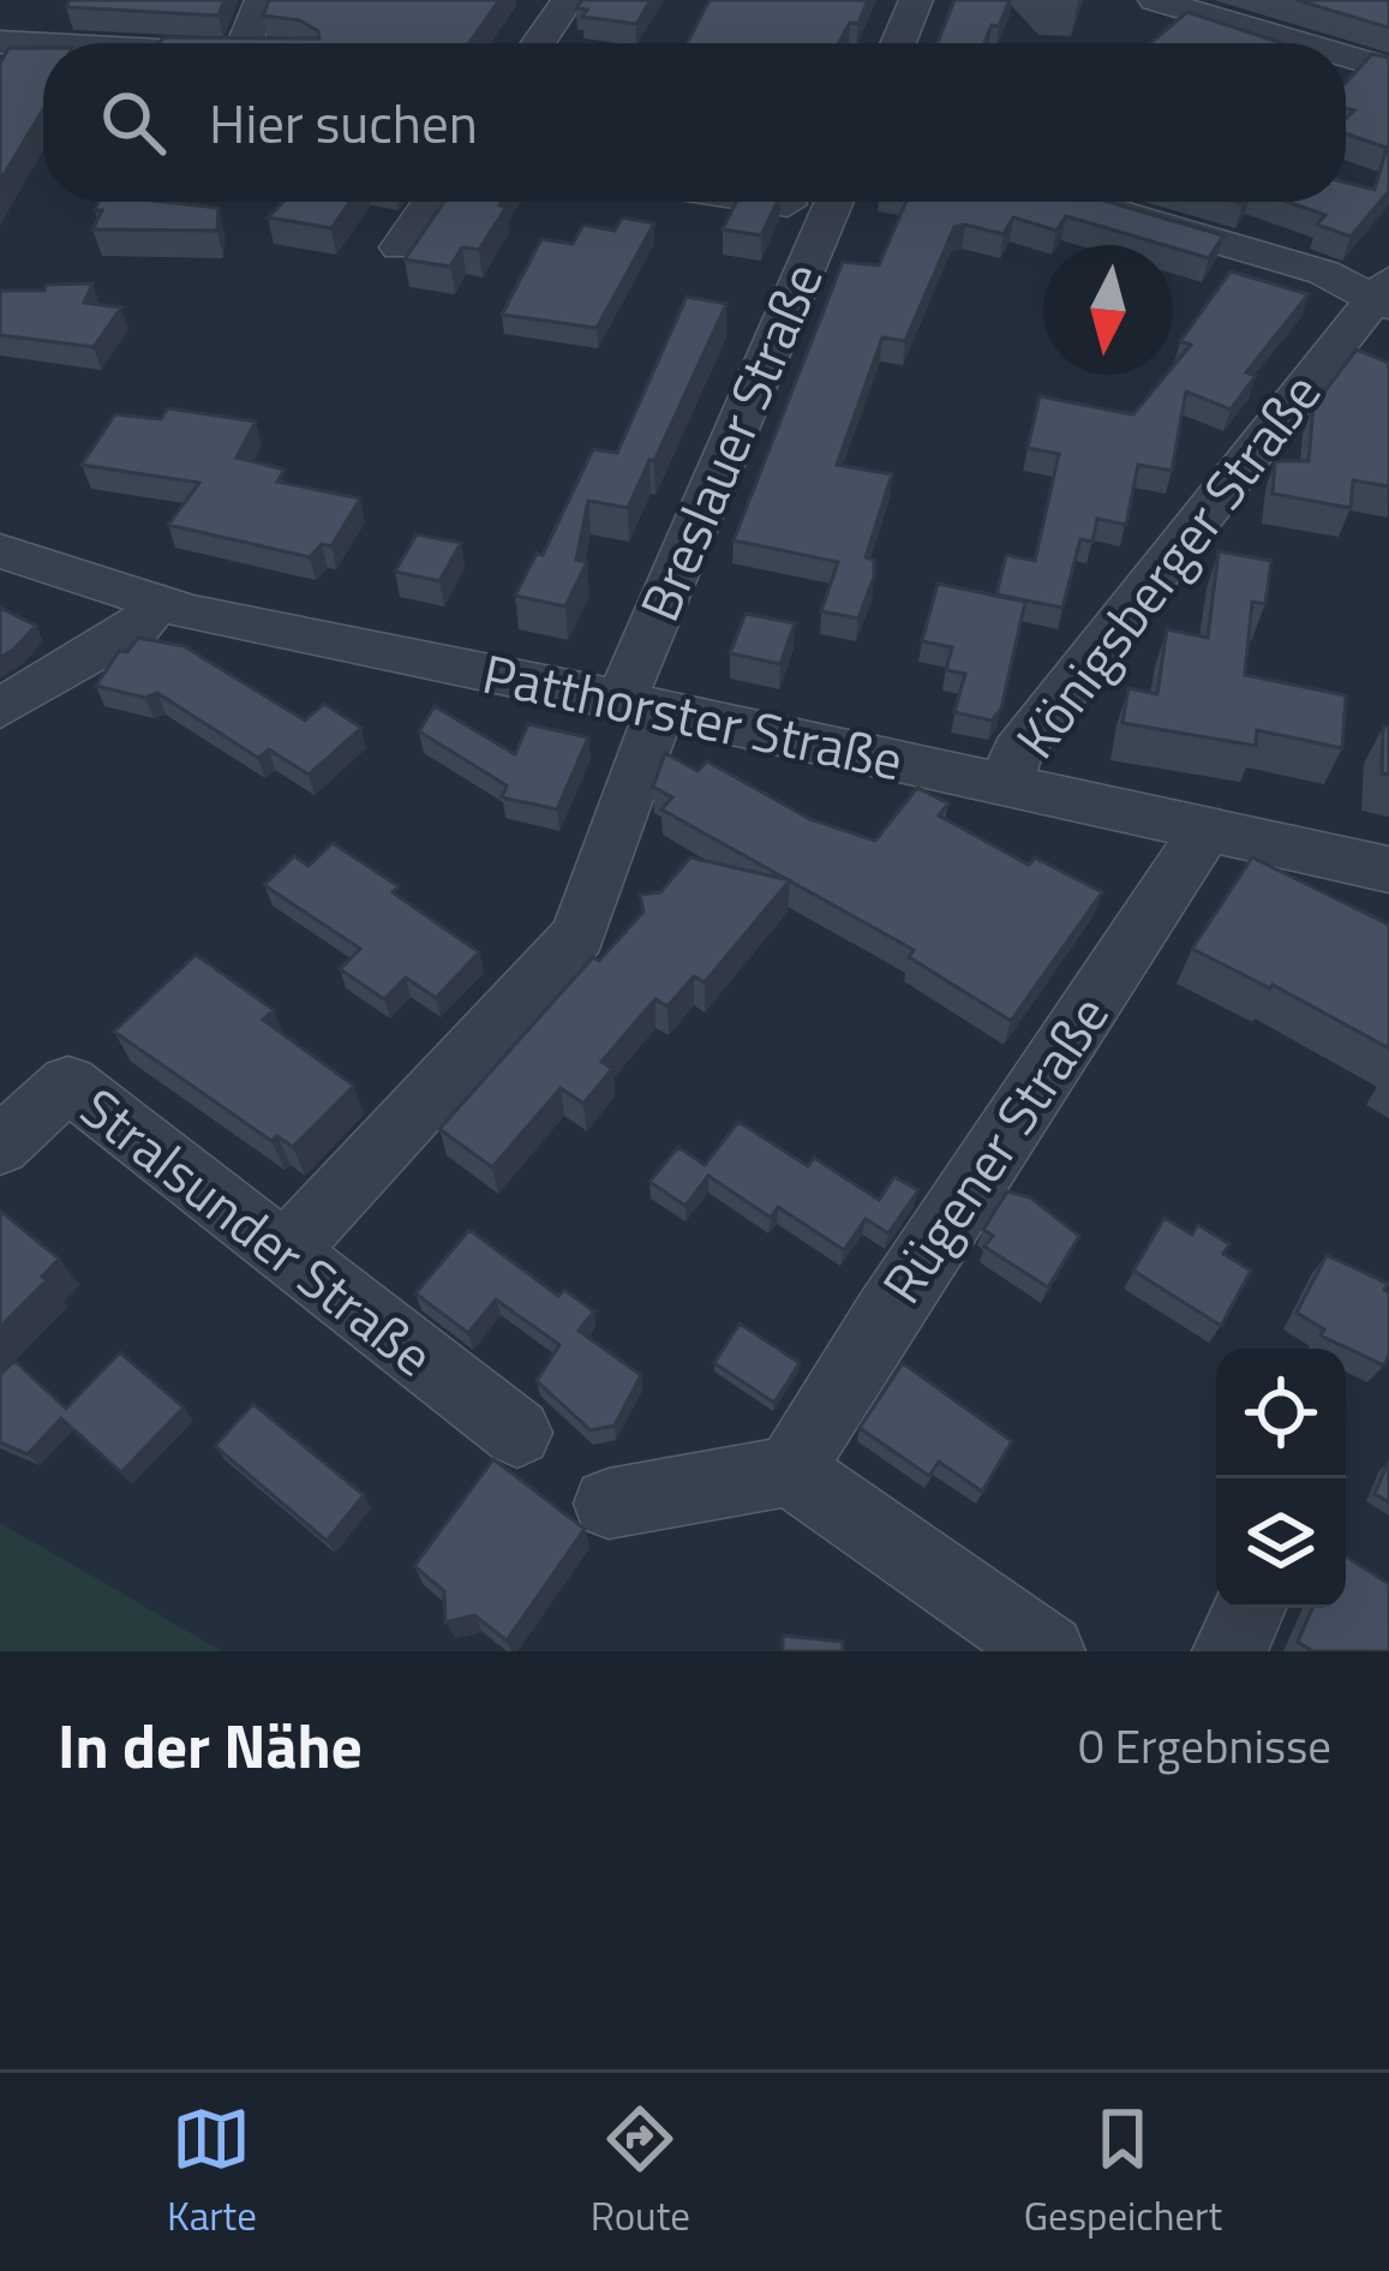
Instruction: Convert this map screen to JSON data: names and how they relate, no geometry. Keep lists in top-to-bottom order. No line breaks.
{"streets":{"street":["Breslauer Straße","Königsberger Straße","Patthorster Straße","Rügener Straße","Stralsunder Straße"]},"crossings":[["Breslauer Straße","Patthorster Straße"],["Breslauer Straße","Stralsunder Straße"],["Königsberger Straße","Patthorster Straße"],["Patthorster Straße","Rügener Straße"]],"north":"bottom","page":{"search":"Hier suchen","heading":["In der Nähe","0 Ergebnisse"],"nav":["Karte","Route","Gespeichert"]}}
